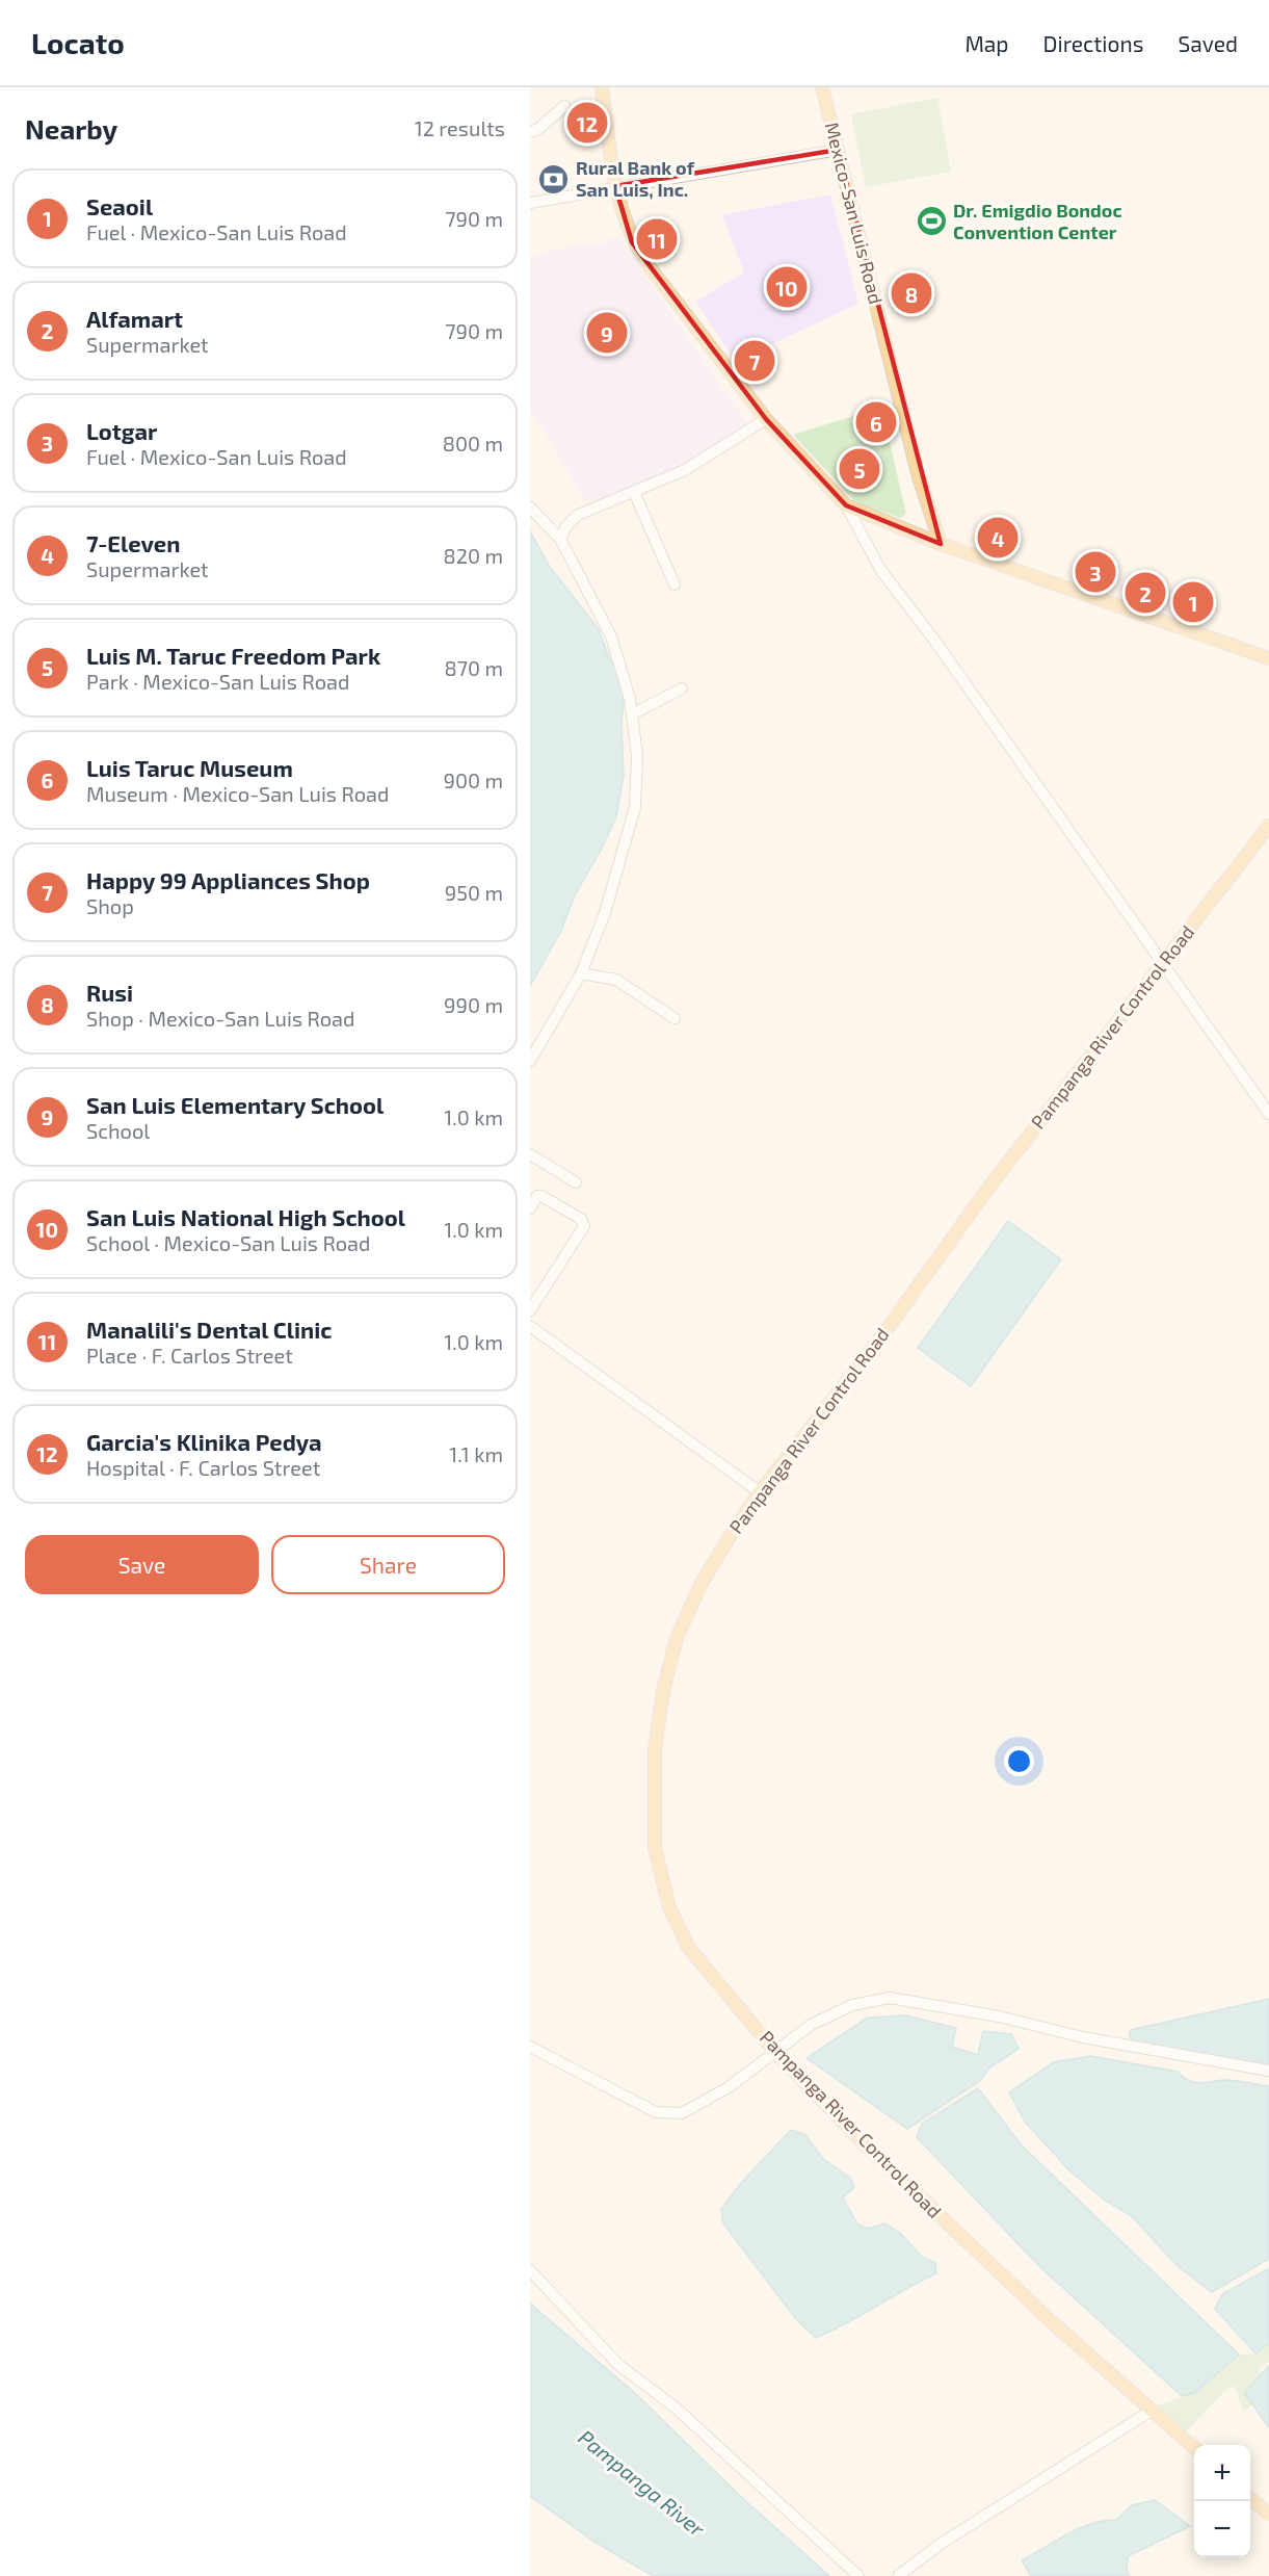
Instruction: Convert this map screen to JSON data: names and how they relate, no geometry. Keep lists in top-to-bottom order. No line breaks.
{"streets":{"main road":["Mexico-San Luis Road","Pampanga River Control Road"]},"water":["Pampanga River"],"places":{"bank":["Rural Bank of San Luis, Inc."],"sports":["Dr. Emigdio Bondoc Convention Center"]},"page":{"header":"Locato","nav":["Map","Directions","Saved"],"heading":["Nearby","12 results"],"pins":["12","11","10","8","9","7","6","5","4","3","2","1"],"list":[{"mark":"1","name":"Seaoil","note":"Fuel · Mexico-San Luis Road","value":"790 m"},{"mark":"2","name":"Alfamart","note":"Supermarket","value":"790 m"},{"mark":"3","name":"Lotgar","note":"Fuel · Mexico-San Luis Road","value":"800 m"},{"mark":"4","name":"7-Eleven","note":"Supermarket","value":"820 m"},{"mark":"5","name":"Luis M. Taruc Freedom Park","note":"Park · Mexico-San Luis Road","value":"870 m"},{"mark":"6","name":"Luis Taruc Museum","note":"Museum · Mexico-San Luis Road","value":"900 m"},{"mark":"7","name":"Happy 99 Appliances Shop","note":"Shop","value":"950 m"},{"mark":"8","name":"Rusi","note":"Shop · Mexico-San Luis Road","value":"990 m"},{"mark":"9","name":"San Luis Elementary School","note":"School","value":"1.0 km"},{"mark":"10","name":"San Luis National High School","note":"School · Mexico-San Luis Road","value":"1.0 km"},{"mark":"11","name":"Manalili's Dental Clinic","note":"Place · F. Carlos Street","value":"1.0 km"},{"mark":"12","name":"Garcia's Klinika Pedya","note":"Hospital · F. Carlos Street","value":"1.1 km"}],"buttons":["Save","Share"],"map_buttons":["+","−"]}}
